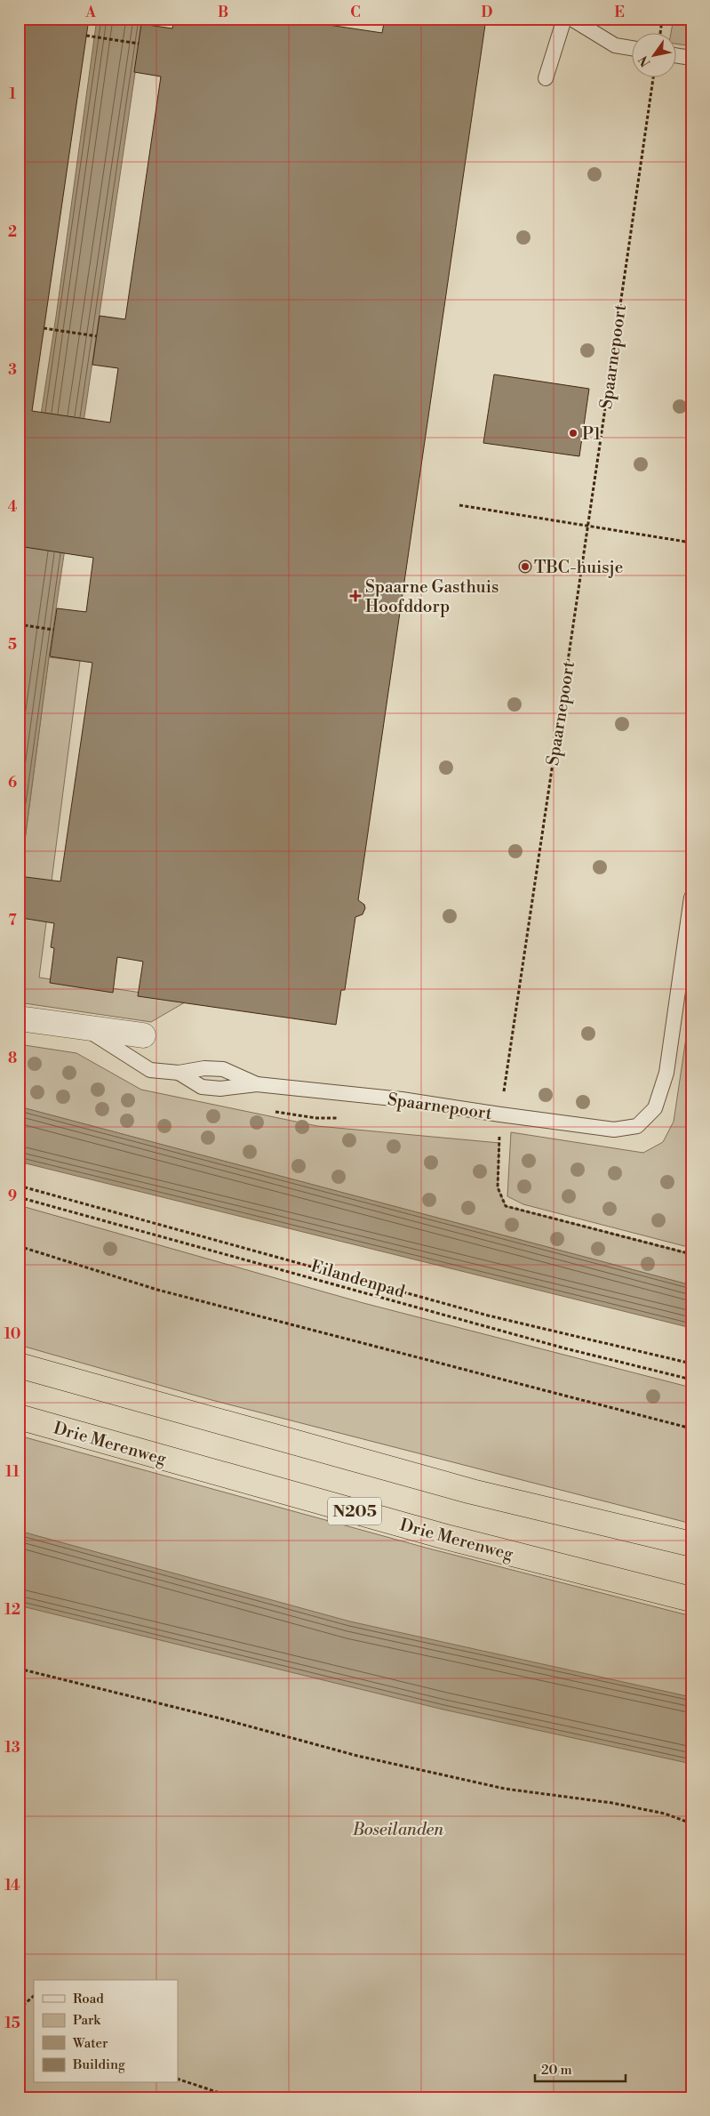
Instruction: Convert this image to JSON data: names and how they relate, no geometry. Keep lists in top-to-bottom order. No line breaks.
{"streets":{"highway":["Drie Merenweg","N205"],"street":["Spaarnepoort"],"path":["Eilandenpad"]},"parks":["Boseilanden"],"places":{"other":["P1","TBC-huisje"],"health":["Spaarne Gasthuis Hoofddorp"]},"legend":["Road","Park","Water","Building"],"scale_bar":"20 m","north":"bottom left","grid":{"columns":["A","B","C","D","E"],"rows":["1","2","3","4","5","6","7","8","9","10","11","12","13","14","15"]}}
